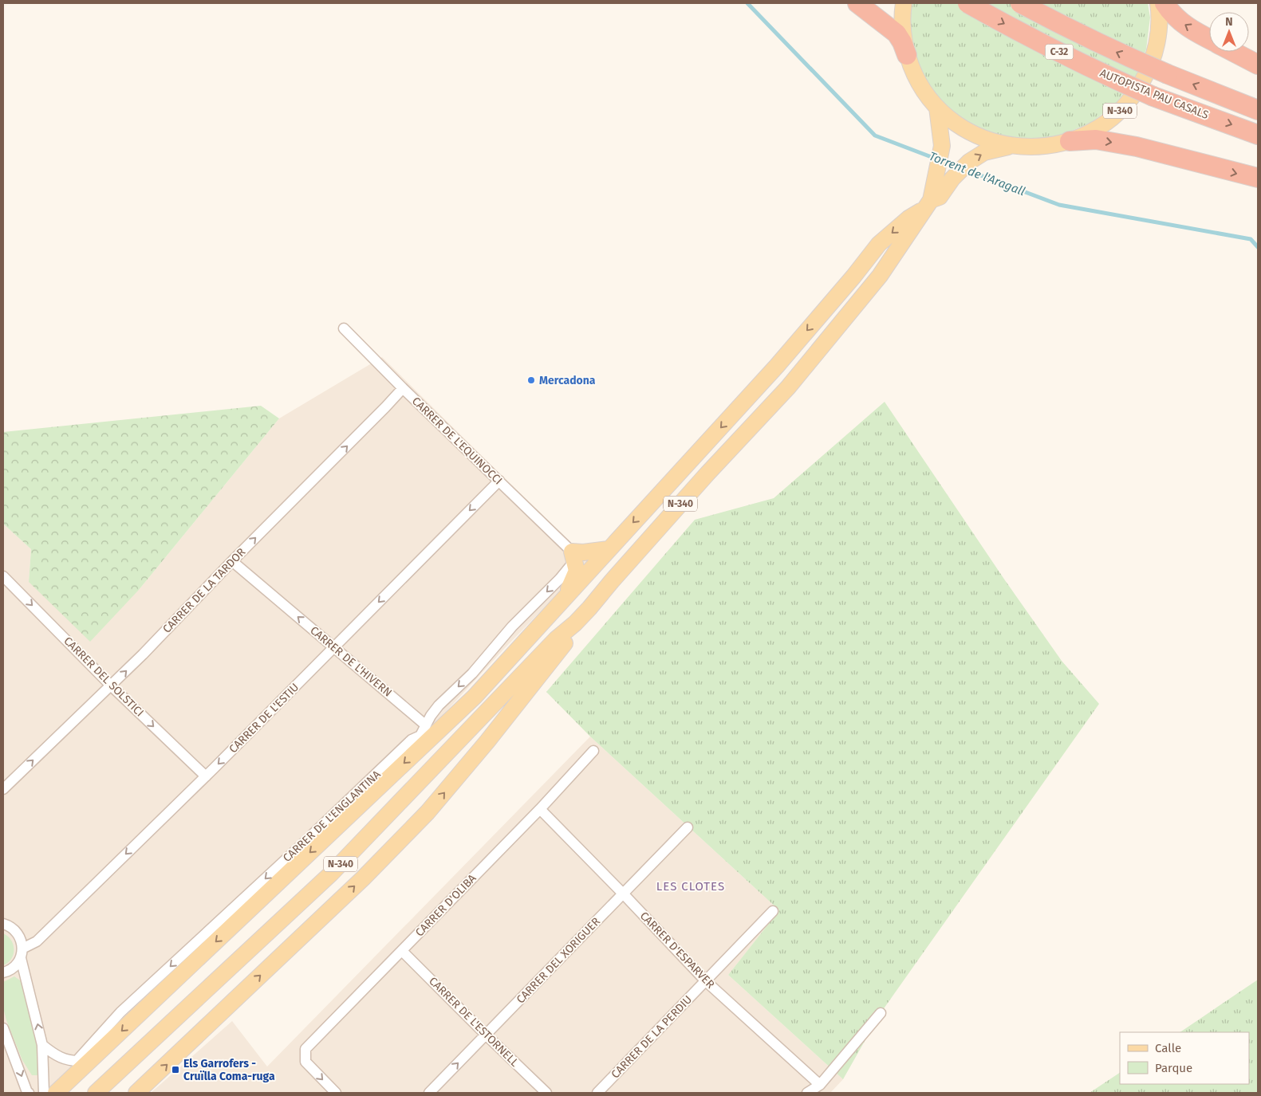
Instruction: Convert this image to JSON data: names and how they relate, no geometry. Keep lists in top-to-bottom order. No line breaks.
{"streets":{"highway":["C-32","AUTOPISTA PAU CASALS"],"main road":["N-340"],"street":["CARRER DE L'EQUINOCCI","CARRER DE LA TARDOR","CARRER DE L'HIVERN","CARRER DEL SOLSTICI","CARRER DE L'ESTIU","CARRER DE L'ENGLANTINA","CARRER D'OLIBA","CARRER D'ESPARVER","CARRER DEL XORIGUER","CARRER DE L'ESTORNELL","CARRER DE LA PERDIU"]},"crossings":[["CARRER DE L'EQUINOCCI","CARRER DE LA TARDOR"],["CARRER DE L'EQUINOCCI","CARRER DE L'ESTIU"],["CARRER DE L'EQUINOCCI","CARRER DE L'ENGLANTINA"],["CARRER DE LA TARDOR","CARRER DE L'HIVERN"],["CARRER DE LA TARDOR","CARRER DEL SOLSTICI"],["CARRER DE L'HIVERN","CARRER DE L'ESTIU"],["CARRER DE L'HIVERN","CARRER DE L'ENGLANTINA"],["CARRER DEL SOLSTICI","CARRER DE L'ESTIU"],["CARRER D'OLIBA","CARRER D'ESPARVER"],["CARRER D'OLIBA","CARRER DE L'ESTORNELL"],["CARRER D'ESPARVER","CARRER DEL XORIGUER"],["CARRER D'ESPARVER","CARRER DE LA PERDIU"],["CARRER DEL XORIGUER","CARRER DE L'ESTORNELL"]],"one_way":["CARRER DE LA TARDOR","CARRER DE L'HIVERN","CARRER DEL SOLSTICI","CARRER DE L'ESTIU","CARRER DE L'ENGLANTINA"],"districts":["LES CLOTES"],"water":["Torrent de l'Aragall"],"places":{"other":["Mercadona"],"transit":["Els Garrofers - Cruïlla Coma-ruga"]},"legend":["Calle","Parque"],"north":"top"}
